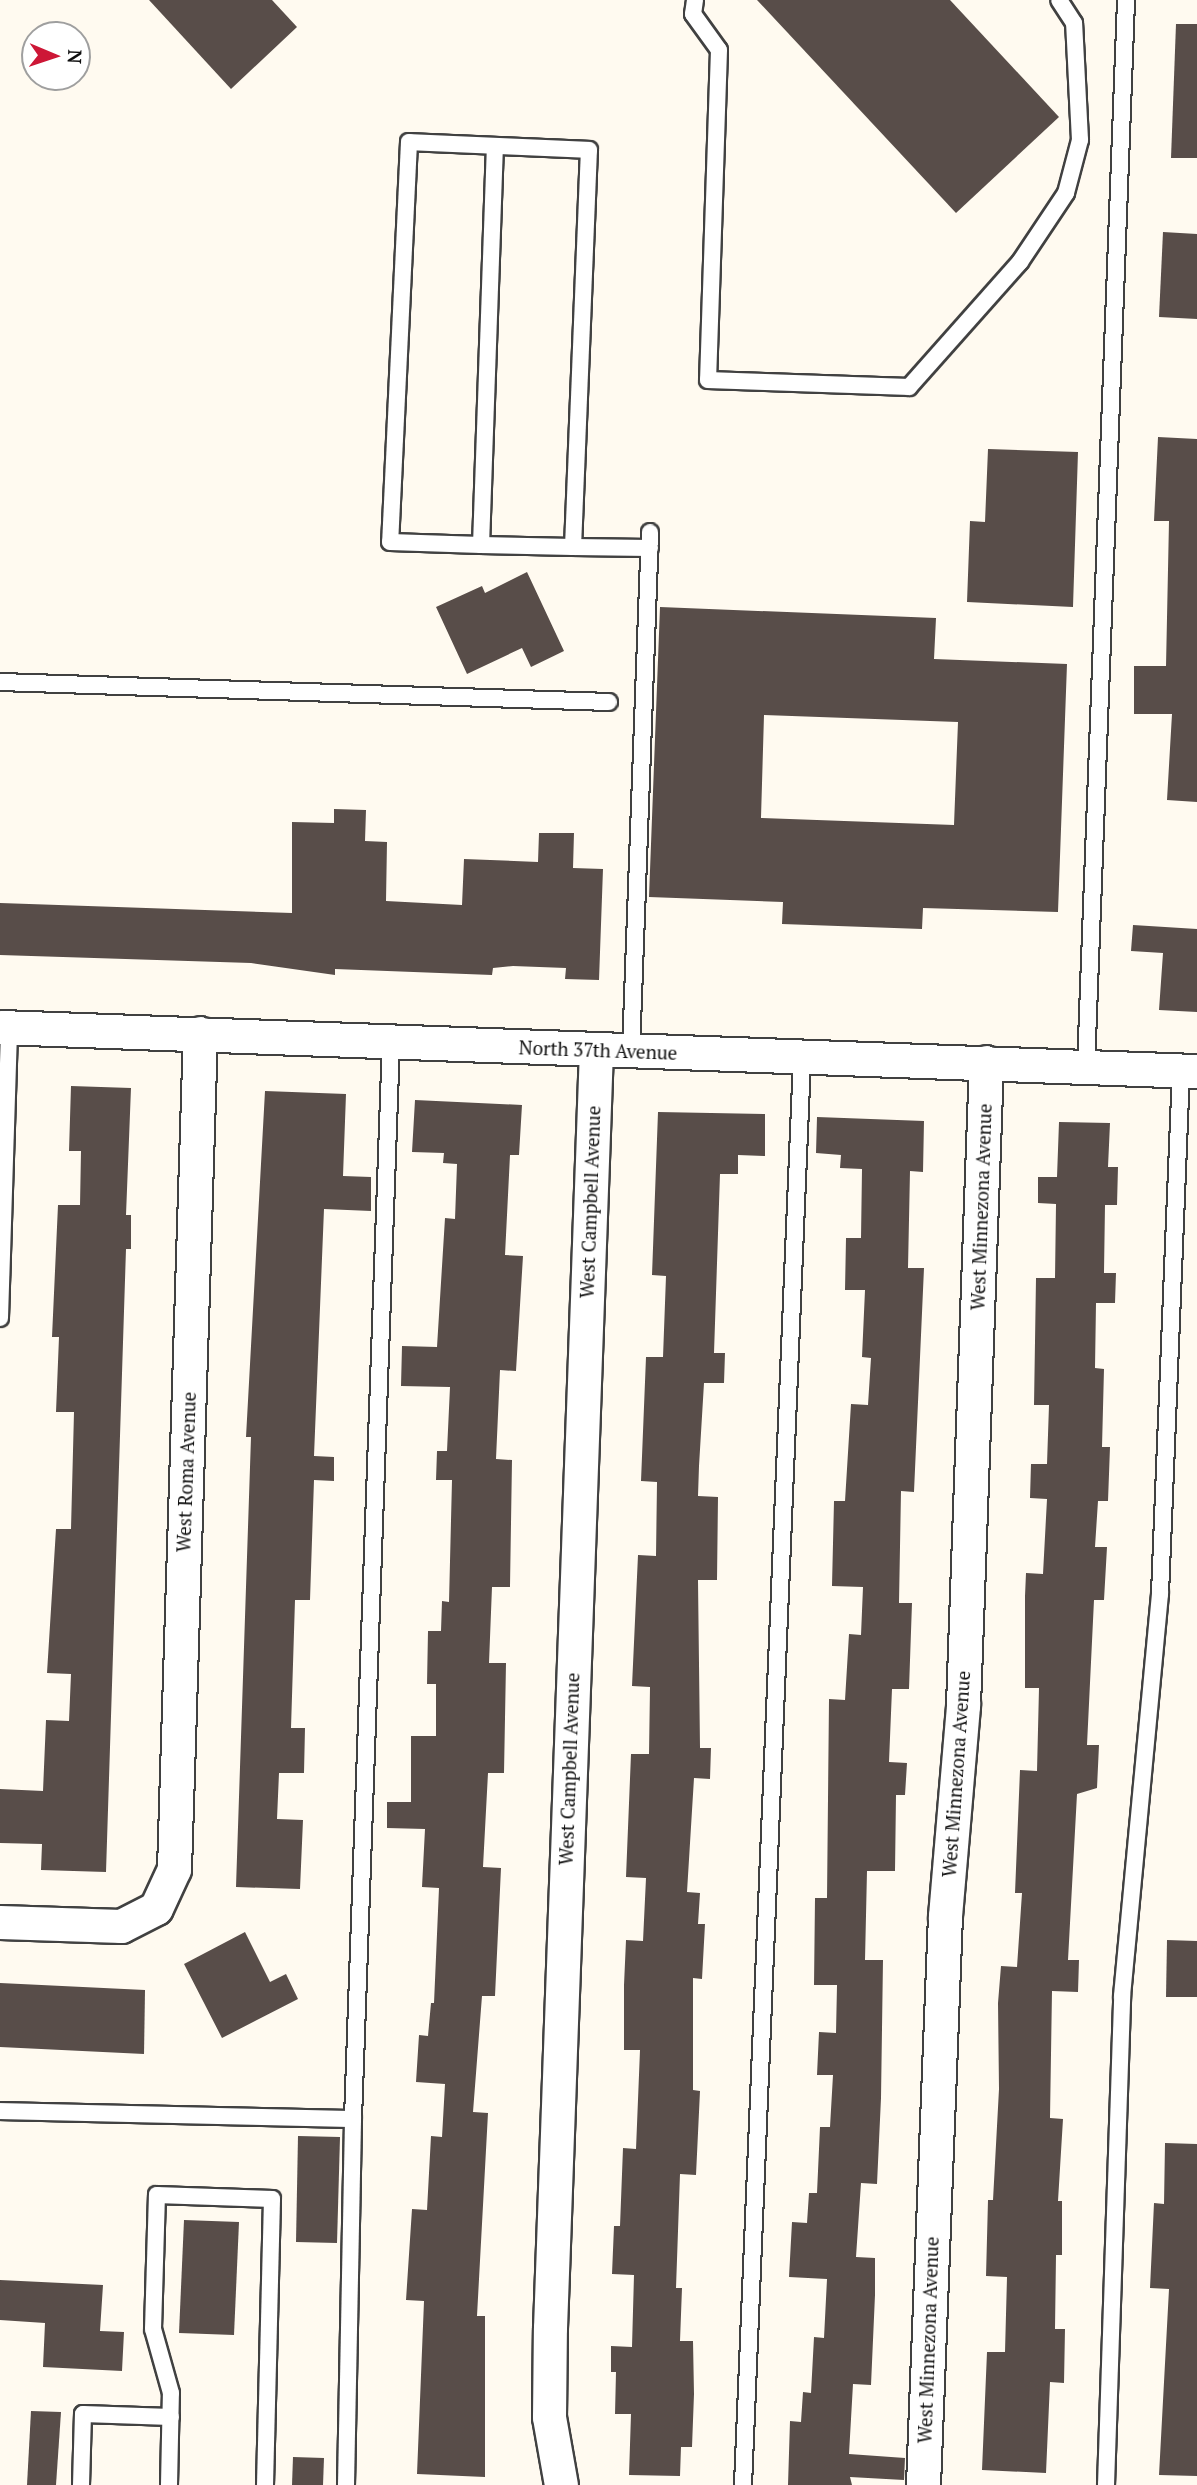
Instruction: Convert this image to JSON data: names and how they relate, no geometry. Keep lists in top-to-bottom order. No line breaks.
{"streets":{"street":["North 37th Avenue","West Campbell Avenue","West Minnezona Avenue","West Roma Avenue"]},"crossings":[["North 37th Avenue","West Campbell Avenue"],["North 37th Avenue","West Minnezona Avenue"],["North 37th Avenue","West Roma Avenue"]],"north":"right"}
